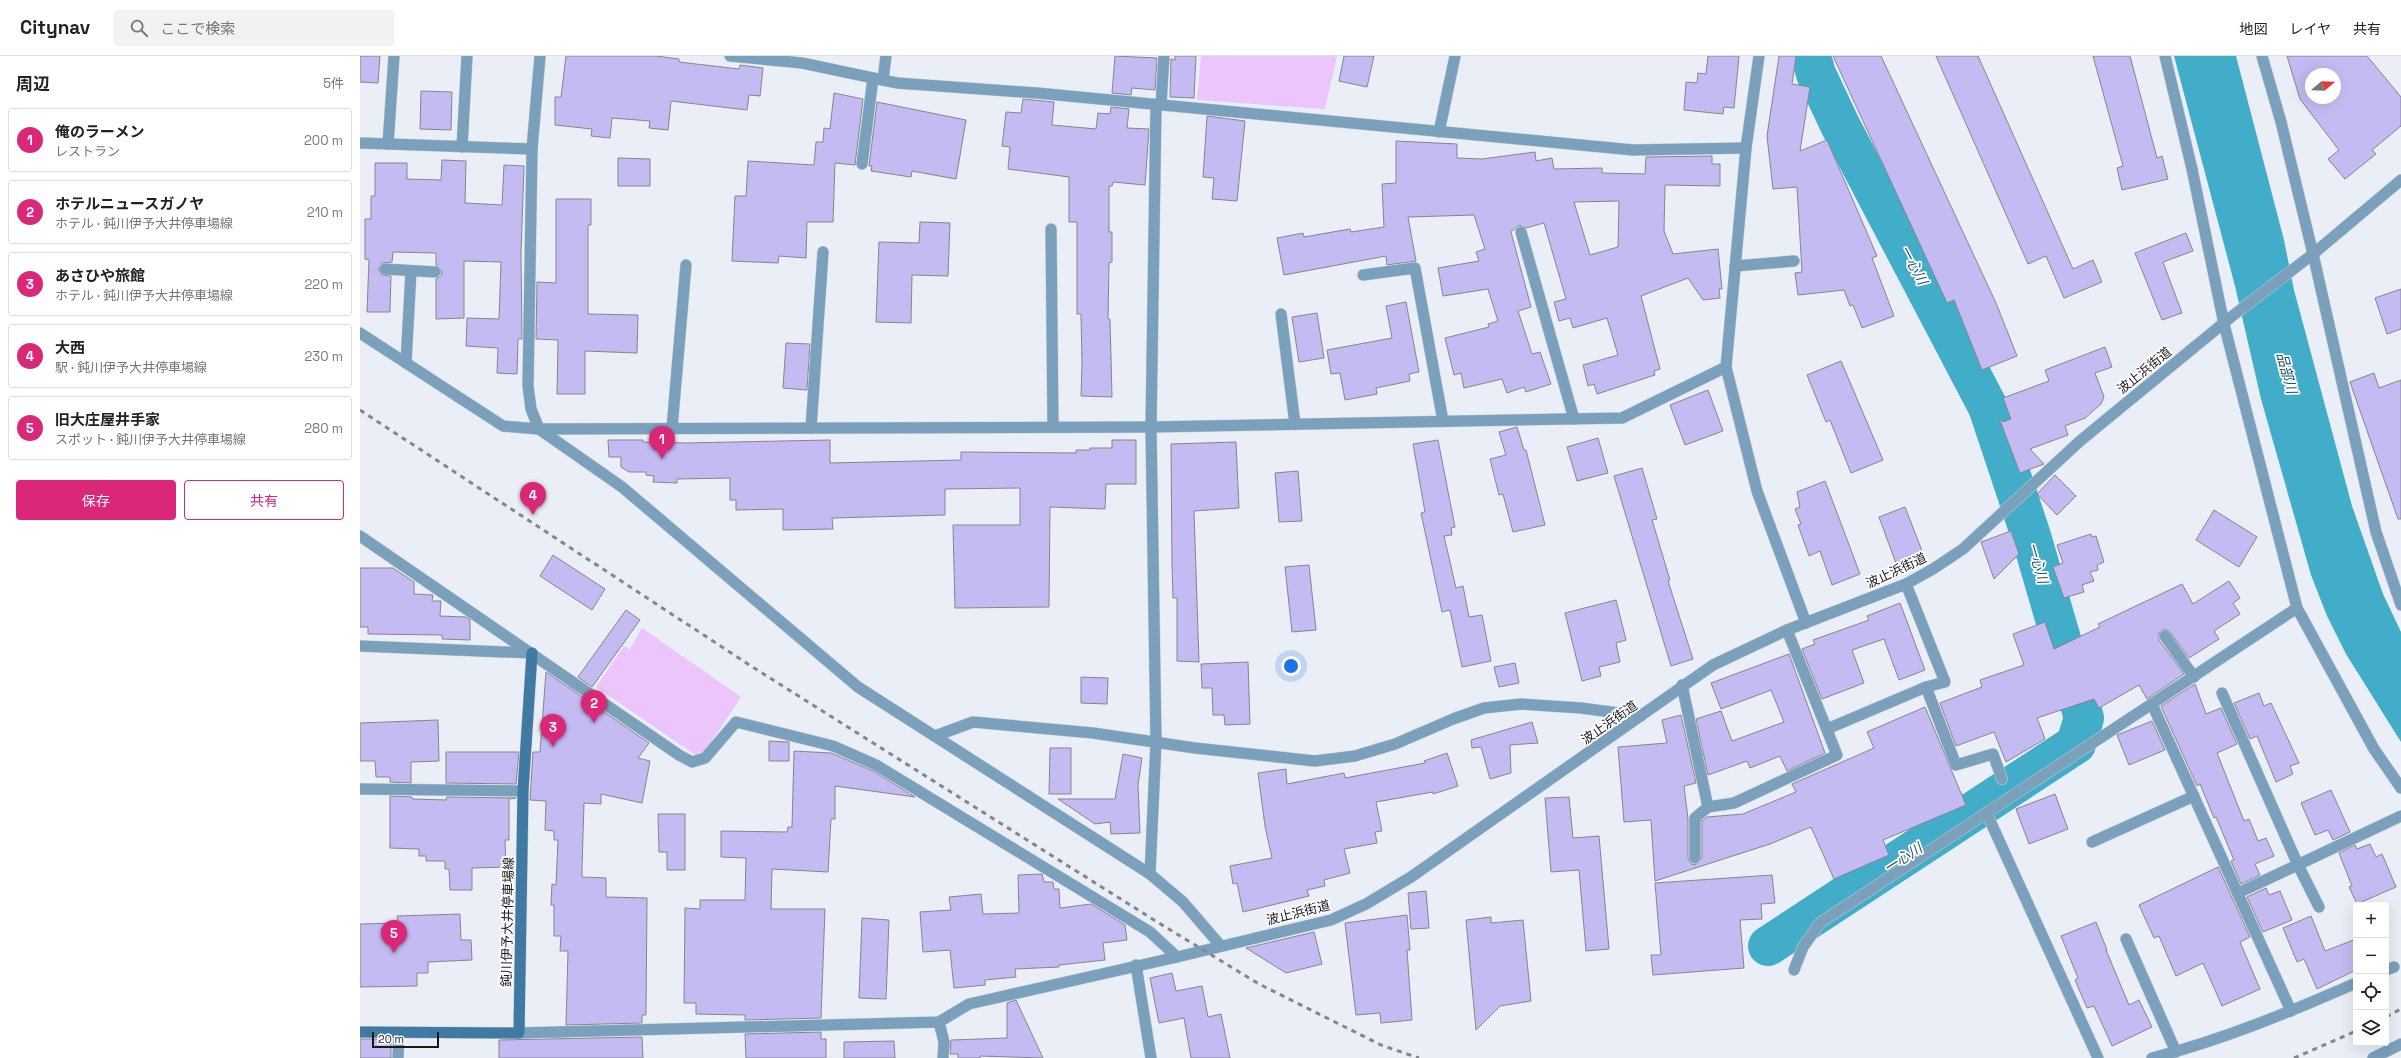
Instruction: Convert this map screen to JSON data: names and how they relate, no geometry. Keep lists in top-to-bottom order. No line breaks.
{"streets":{"main road":["鈍川伊予大井停車場線"],"street":["波止浜街道"]},"water":["一心川","品部川"],"scale_bar":"20 m","north":"right","page":{"header":"Citynav","search":"ここで検索","nav":["地図","レイヤ","共有"],"heading":["周辺","5件"],"list":[{"mark":"1","name":"俺のラーメン","note":"レストラン","value":"200 m"},{"mark":"2","name":"ホテルニュースガノヤ","note":"ホテル · 鈍川伊予大井停車場線","value":"210 m"},{"mark":"3","name":"あさひや旅館","note":"ホテル · 鈍川伊予大井停車場線","value":"220 m"},{"mark":"4","name":"大西","note":"駅 · 鈍川伊予大井停車場線","value":"230 m"},{"mark":"5","name":"旧大庄屋井手家","note":"スポット · 鈍川伊予大井停車場線","value":"280 m"}],"pins":["1","4","2","3","5"],"buttons":["保存","共有"],"map_buttons":["+","−"],"scale":"20 m"}}
